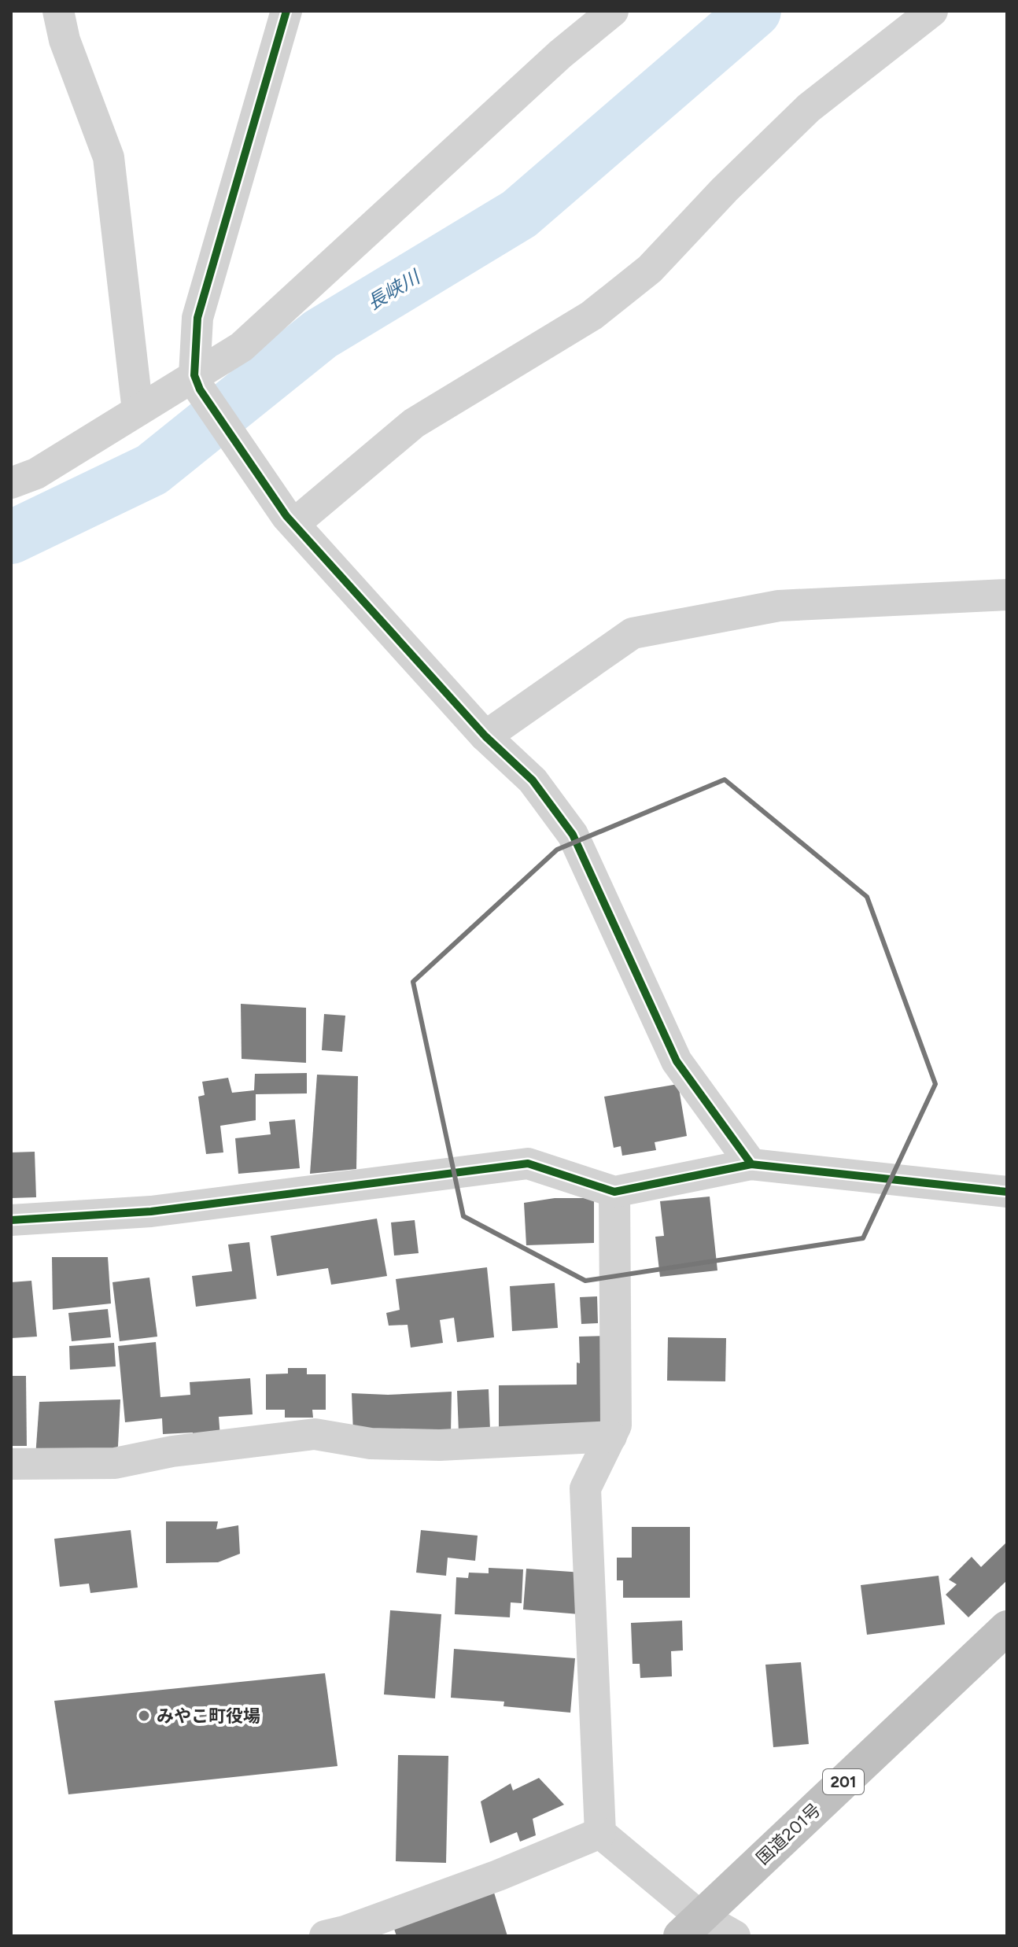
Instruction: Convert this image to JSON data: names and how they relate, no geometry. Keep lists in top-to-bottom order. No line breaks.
{"streets":{"highway":["201","国道201号"]},"water":["長峡川"],"places":["みやこ町役場"]}
